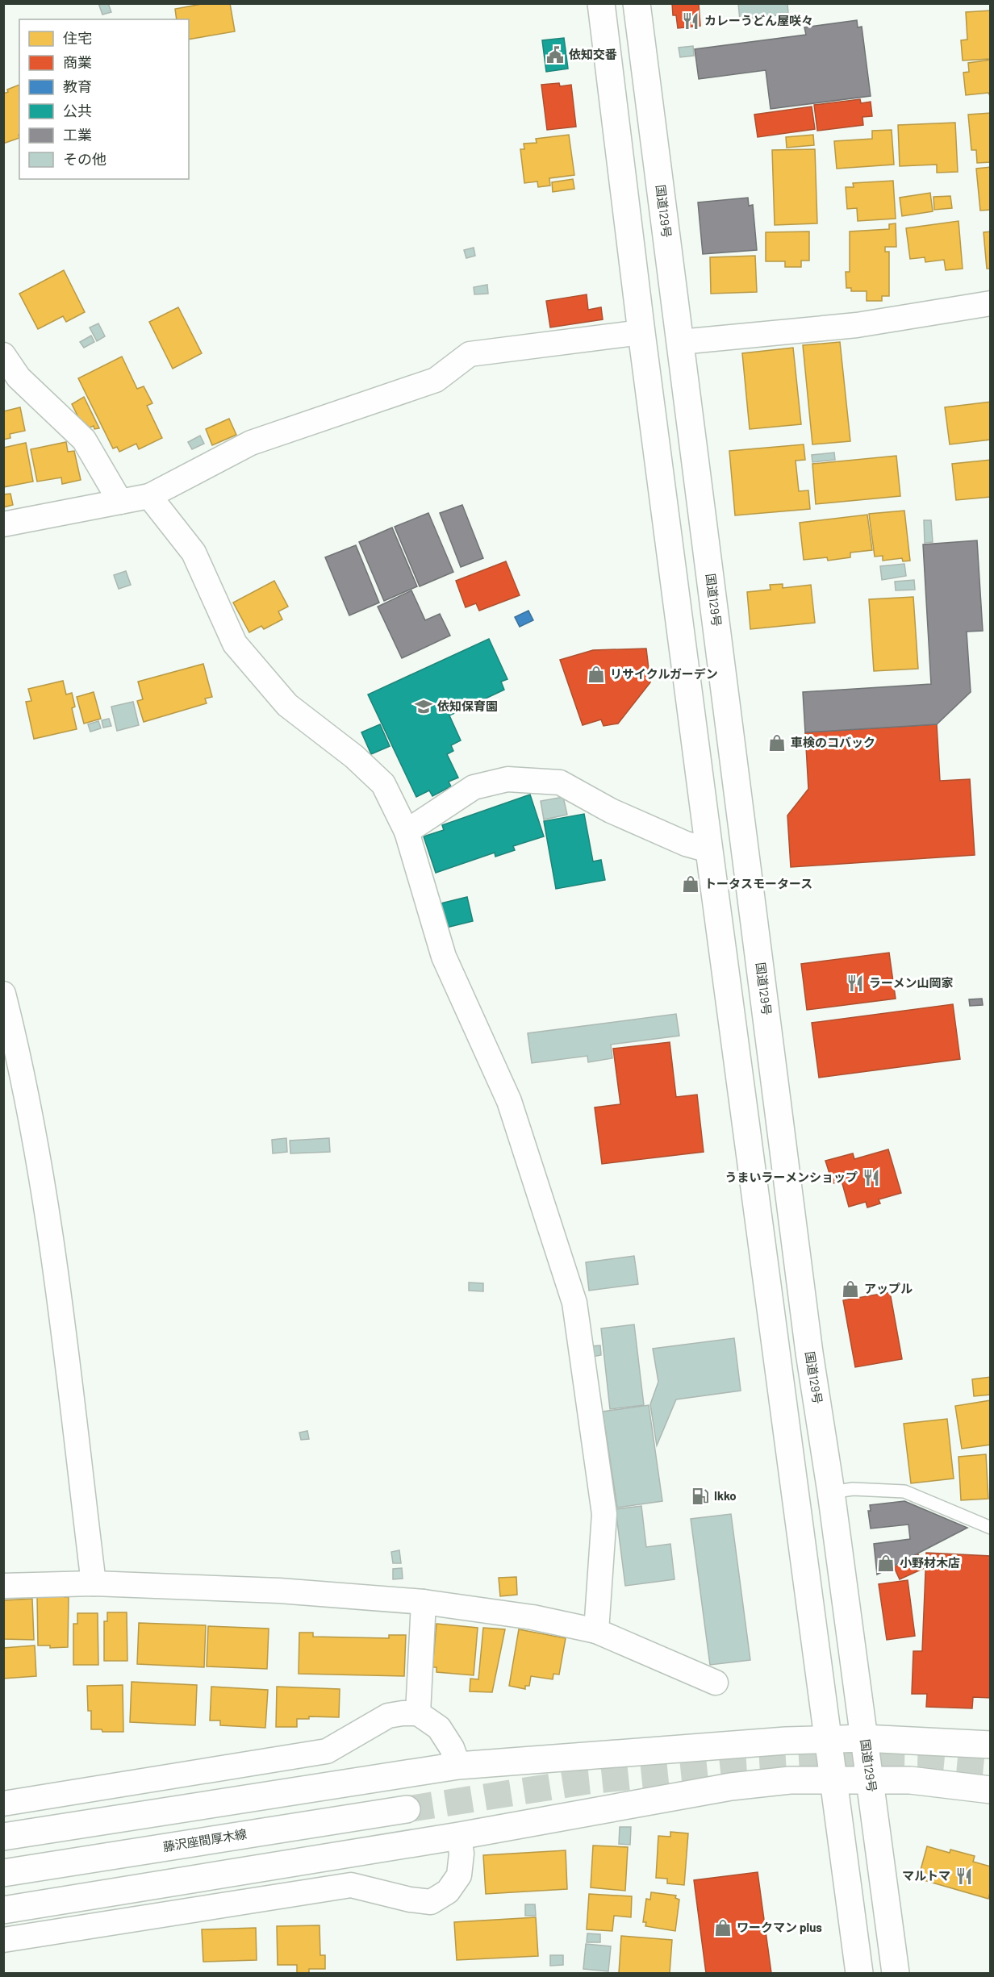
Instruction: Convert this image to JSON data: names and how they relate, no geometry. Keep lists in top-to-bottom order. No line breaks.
{"streets":{"main road":["国道129号","藤沢座間厚木線"]},"places":{"restaurant":["カレーうどん屋咲々","ラーメン山岡家","うまいラーメンショップ","マルトマ"],"public building":["依知交番"],"shop":["リサイクルガーデン","車検のコバック","トータスモータース","アップル","小野材木店","ワークマン plus"],"school or university":["依知保育園"],"fuel station":["Ikko"]},"legend":["住宅","商業","教育","公共","工業","その他"]}
